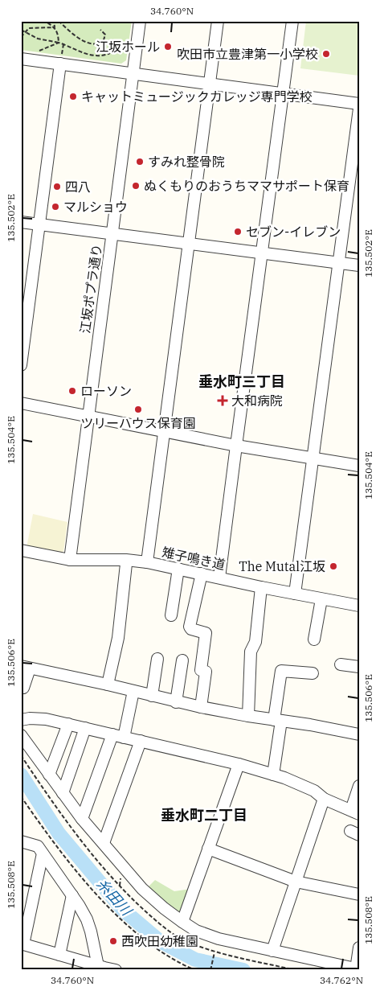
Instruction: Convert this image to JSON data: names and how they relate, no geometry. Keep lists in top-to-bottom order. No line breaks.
{"streets":{"street":["江坂ポプラ通り","雉子鳴き道"]},"crossings":[["江坂ポプラ通り","雉子鳴き道"]],"districts":["垂水町三丁目","垂水町二丁目"],"water":["糸田川"],"places":{"other":["江坂ホール","吹田市立豊津第一小学校","キャットミュージックカレッジ専門学校","すみれ整骨院","ぬくもりのおうちママサポート保育","四八","マルショウ","セブン-イレブン","ローソン","ツリーハウス保育園","The Mutal江坂","西吹田幼稚園"],"health":["大和病院"]},"coordinates":["34.760°N","135.502°E","135.504°E","135.506°E","135.508°E","34.762°N"]}
